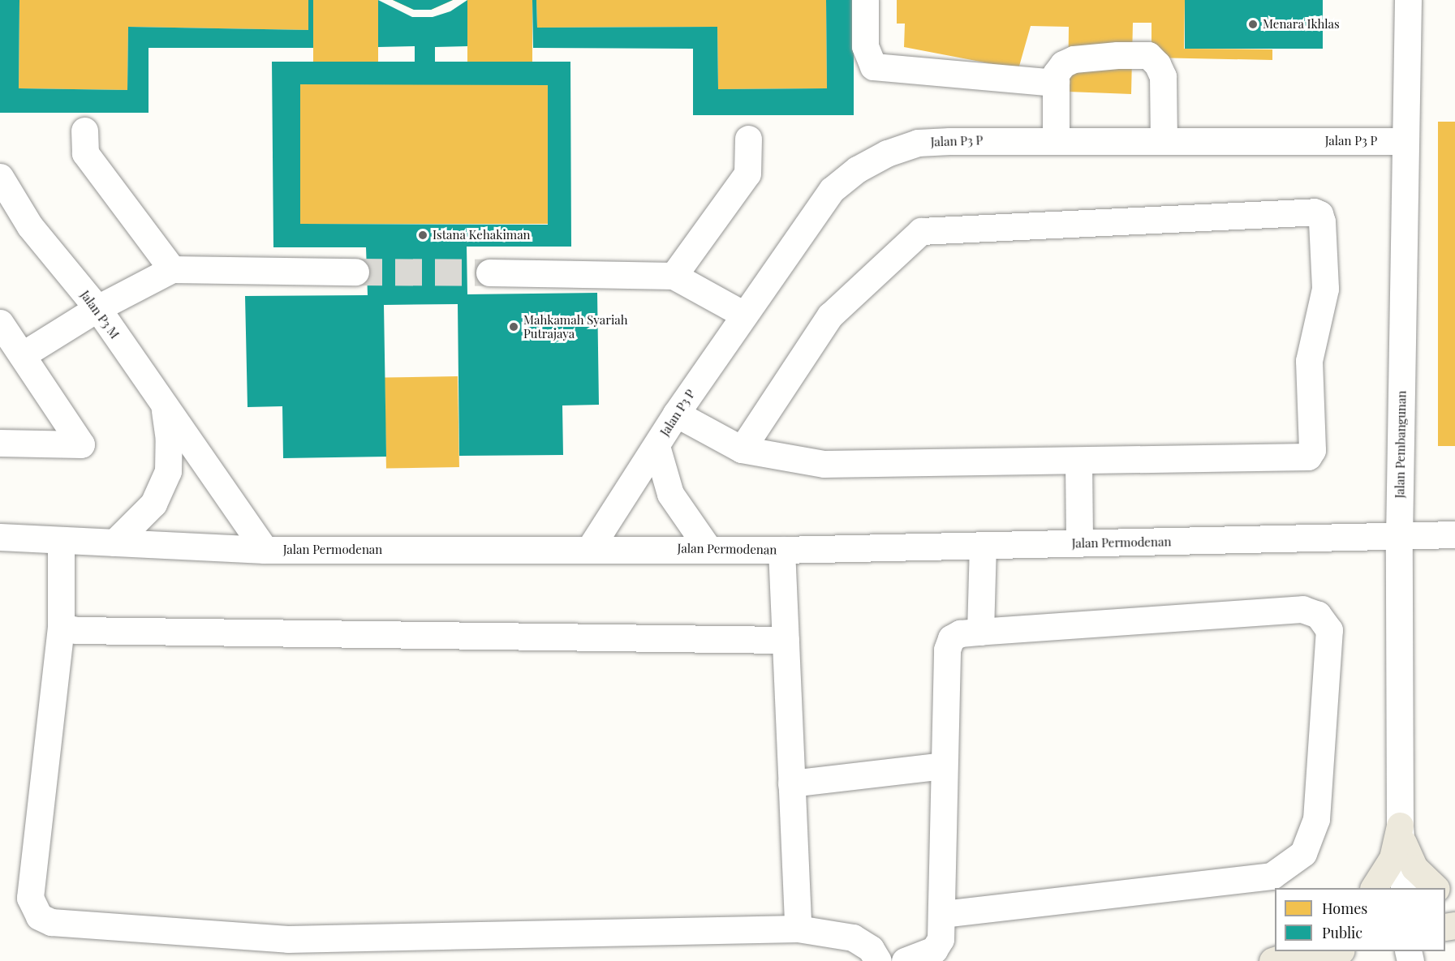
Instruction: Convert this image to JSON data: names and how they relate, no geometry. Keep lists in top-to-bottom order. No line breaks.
{"streets":{"street":["Jalan P3 P","Jalan P3 M","Jalan Pembangunan","Jalan Permodenan"]},"crossings":[["Jalan P3 P","Jalan Pembangunan"],["Jalan P3 P","Jalan Permodenan"],["Jalan P3 M","Jalan Permodenan"],["Jalan Pembangunan","Jalan Permodenan"]],"places":["Menara Ikhlas","Istana Kehakiman","Mahkamah Syariah Putrajaya"],"legend":["Homes","Public"]}
